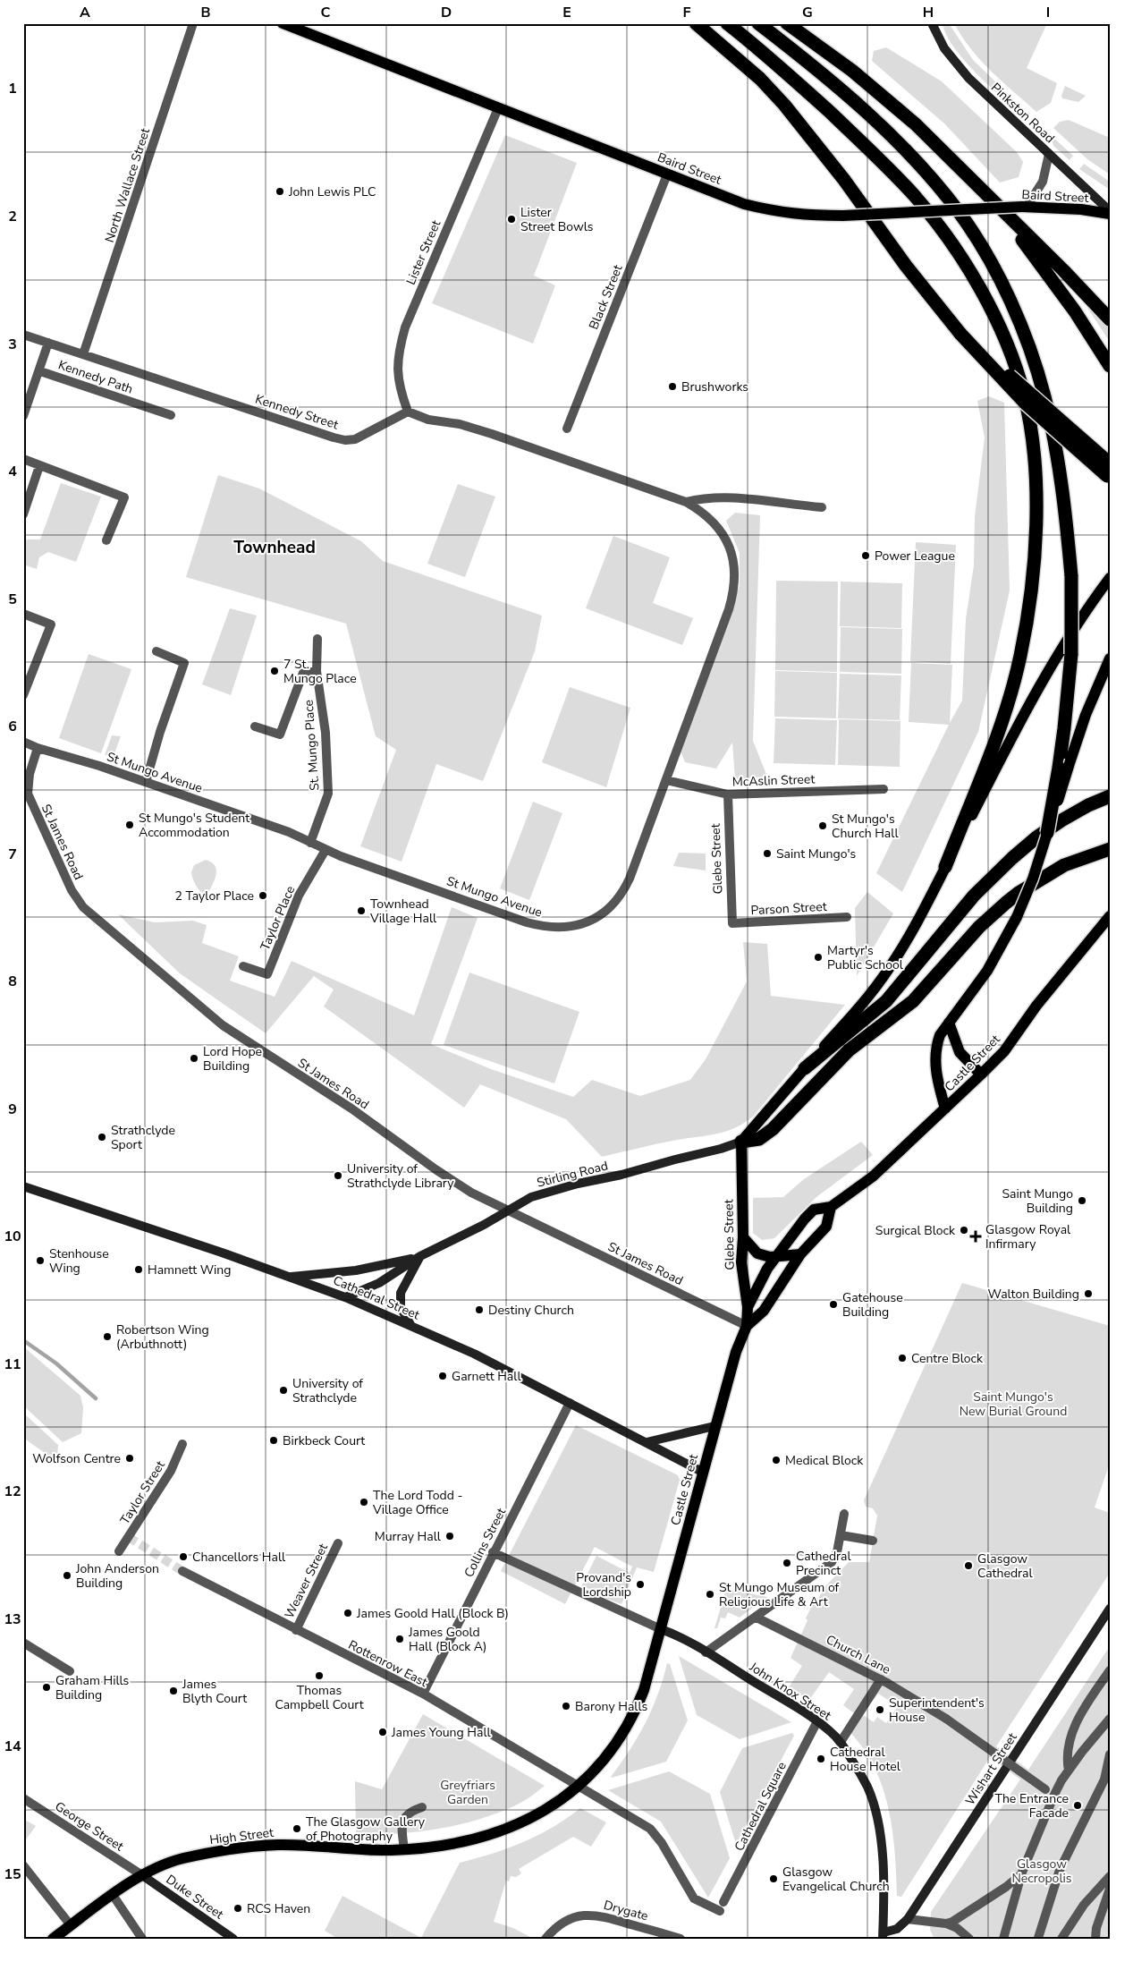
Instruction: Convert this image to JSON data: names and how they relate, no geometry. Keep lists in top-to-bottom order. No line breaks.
{"streets":{"main road":["Baird Street","Glebe Street","Castle Street","High Street"],"street":["Pinkston Road","North Wallace Street","Lister Street","Black Street","Kennedy Path","Kennedy Street","St. Mungo Place","St Mungo Avenue","McAslin Street","St James Road","Parson Street","Taylor Place","Stirling Road","Cathedral Street","Taylor Street","Collins Street","Weaver Street","Church Lane","Rottenrow East","John Knox Street","Wishart Street","Cathedral Square","George Street","Duke Street","Drygate"]},"crossings":[["Pinkston Road","Baird Street"],["Baird Street","Lister Street"],["Baird Street","Black Street"],["North Wallace Street","Kennedy Street"],["Lister Street","Kennedy Street"],["Kennedy Path","Kennedy Street"],["St. Mungo Place","St Mungo Avenue"],["St Mungo Avenue","McAslin Street"],["St Mungo Avenue","St James Road"],["St Mungo Avenue","Taylor Place"],["McAslin Street","Glebe Street"],["St James Road","Glebe Street"],["St James Road","Castle Street"],["St James Road","Stirling Road"],["Glebe Street","Parson Street"],["Glebe Street","Castle Street"],["Glebe Street","Stirling Road"],["Castle Street","Cathedral Street"],["Castle Street","Rottenrow East"],["Castle Street","John Knox Street"],["Castle Street","Cathedral Square"],["Castle Street","High Street"],["Stirling Road","Cathedral Street"],["Cathedral Street","Collins Street"],["Collins Street","Rottenrow East"],["Weaver Street","Rottenrow East"],["Rottenrow East","Cathedral Square"],["Rottenrow East","High Street"],["John Knox Street","Wishart Street"],["John Knox Street","Cathedral Square"],["Cathedral Square","High Street"],["George Street","High Street"],["George Street","Duke Street"],["High Street","Duke Street"]],"districts":["Townhead"],"parks":["Saint Mungo's New Burial Ground","Greyfriars Garden","Glasgow Necropolis"],"places":{"other":["John Lewis PLC","Lister Street Bowls","Brushworks","Power League","7 St. Mungo Place","St Mungo's Student Accommodation","St Mungo's Church Hall","Saint Mungo's","2 Taylor Place","Townhead Village Hall","Martyr's Public School","Lord Hope Building","Strathclyde Sport","University of Strathclyde Library","Saint Mungo Building","Surgical Block","Stenhouse Wing","Hamnett Wing","Walton Building","Gatehouse Building","Destiny Church","Robertson Wing (Arbuthnott)","Centre Block","Garnett Hall","University of Strathclyde","Birkbeck Court","Wolfson Centre","Medical Block","The Lord Todd - Village Office","Murray Hall","Chancellors Hall","Cathedral Precinct","Glasgow Cathedral","John Anderson Building","Provand's Lordship","St Mungo Museum of Religious Life & Art","James Goold Hall (Block B)","James Goold Hall (Block A)","Thomas Campbell Court","Graham Hills Building","James Blyth Court","Barony Halls","Superintendent's House","James Young Hall","Cathedral House Hotel","The Entrance Facade","The Glasgow Gallery of Photography","Glasgow Evangelical Church","RCS Haven"],"health":["Glasgow Royal Infirmary"]},"grid":{"columns":["A","B","C","D","E","F","G","H","I"],"rows":["1","2","3","4","5","6","7","8","9","10","11","12","13","14","15"]}}
